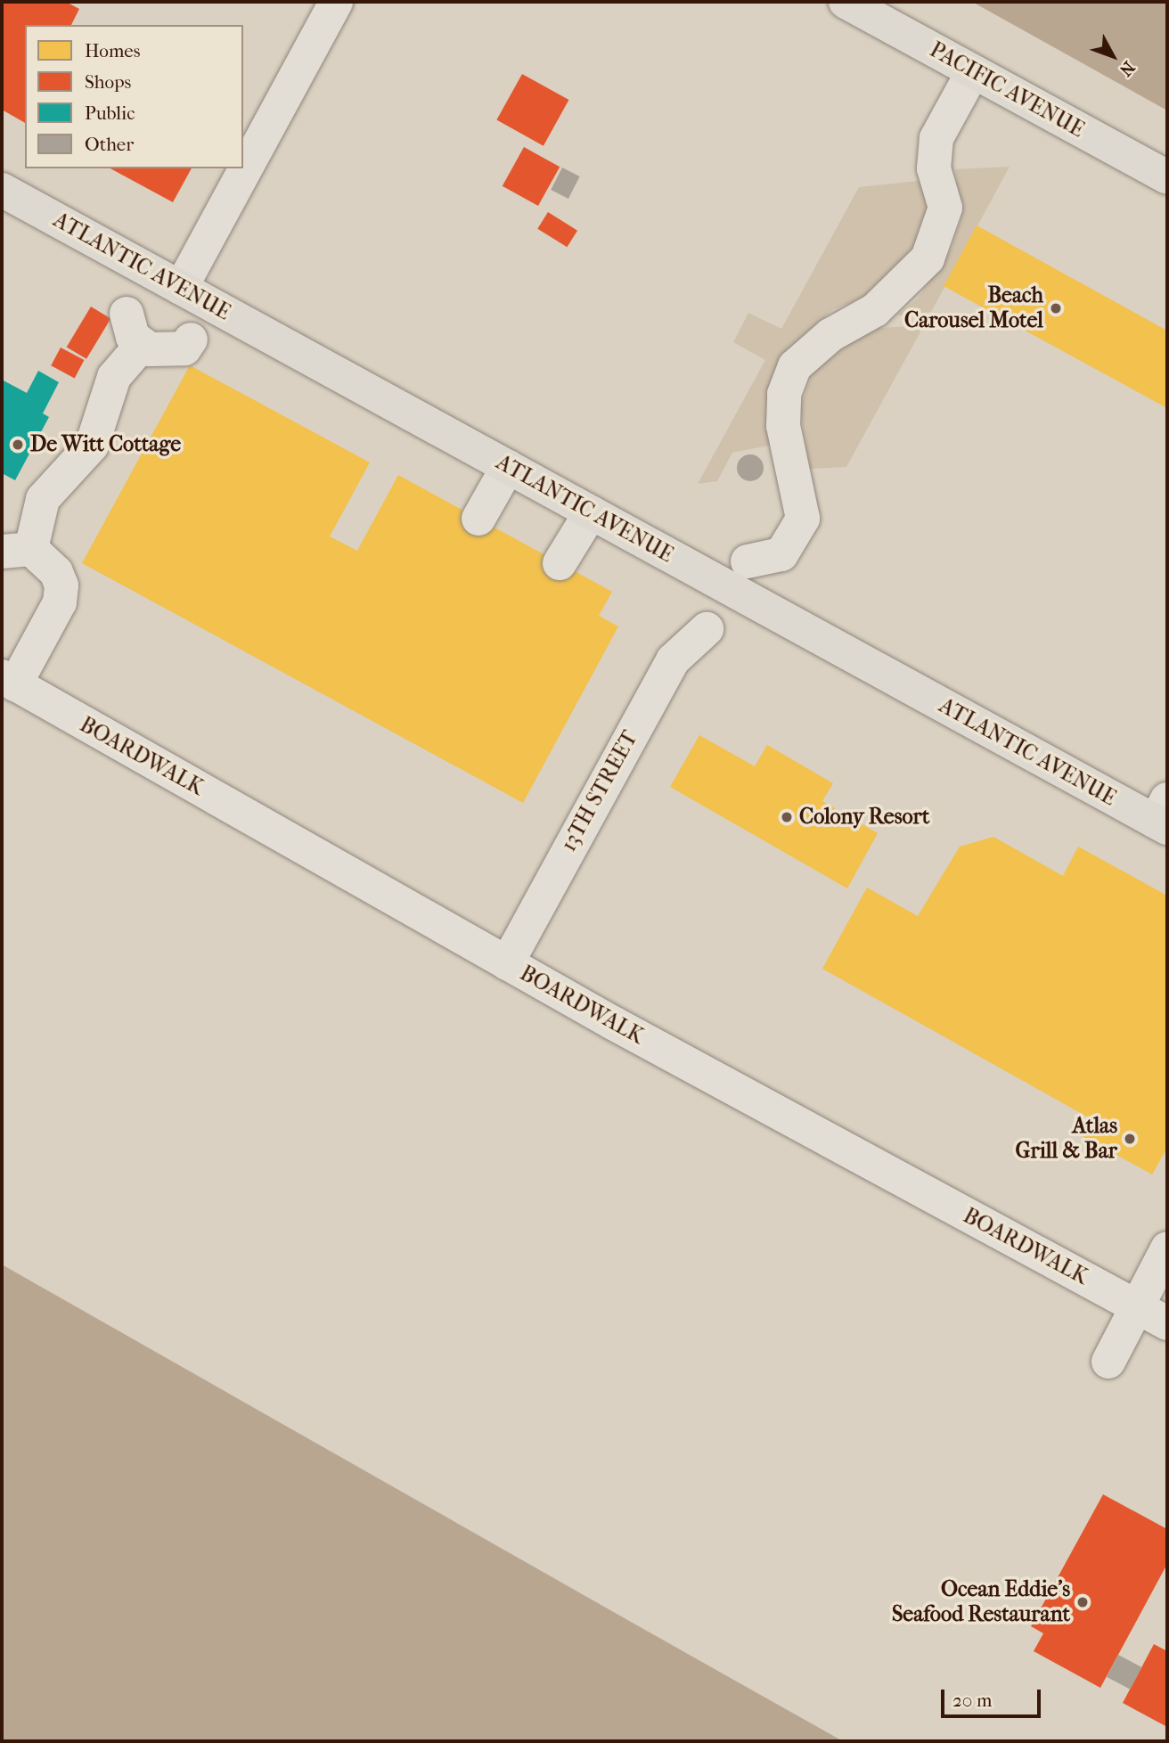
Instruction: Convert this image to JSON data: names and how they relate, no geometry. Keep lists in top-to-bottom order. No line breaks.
{"streets":{"main road":["PACIFIC AVENUE","ATLANTIC AVENUE"],"street":["BOARDWALK","13TH STREET"]},"crossings":[["BOARDWALK","13TH STREET"]],"places":["Beach Carousel Motel","De Witt Cottage","Colony Resort","Atlas Grill & Bar","Ocean Eddie's Seafood Restaurant"],"legend":["Homes","Shops","Public","Other"],"scale_bar":"20 m","north":"bottom right"}
